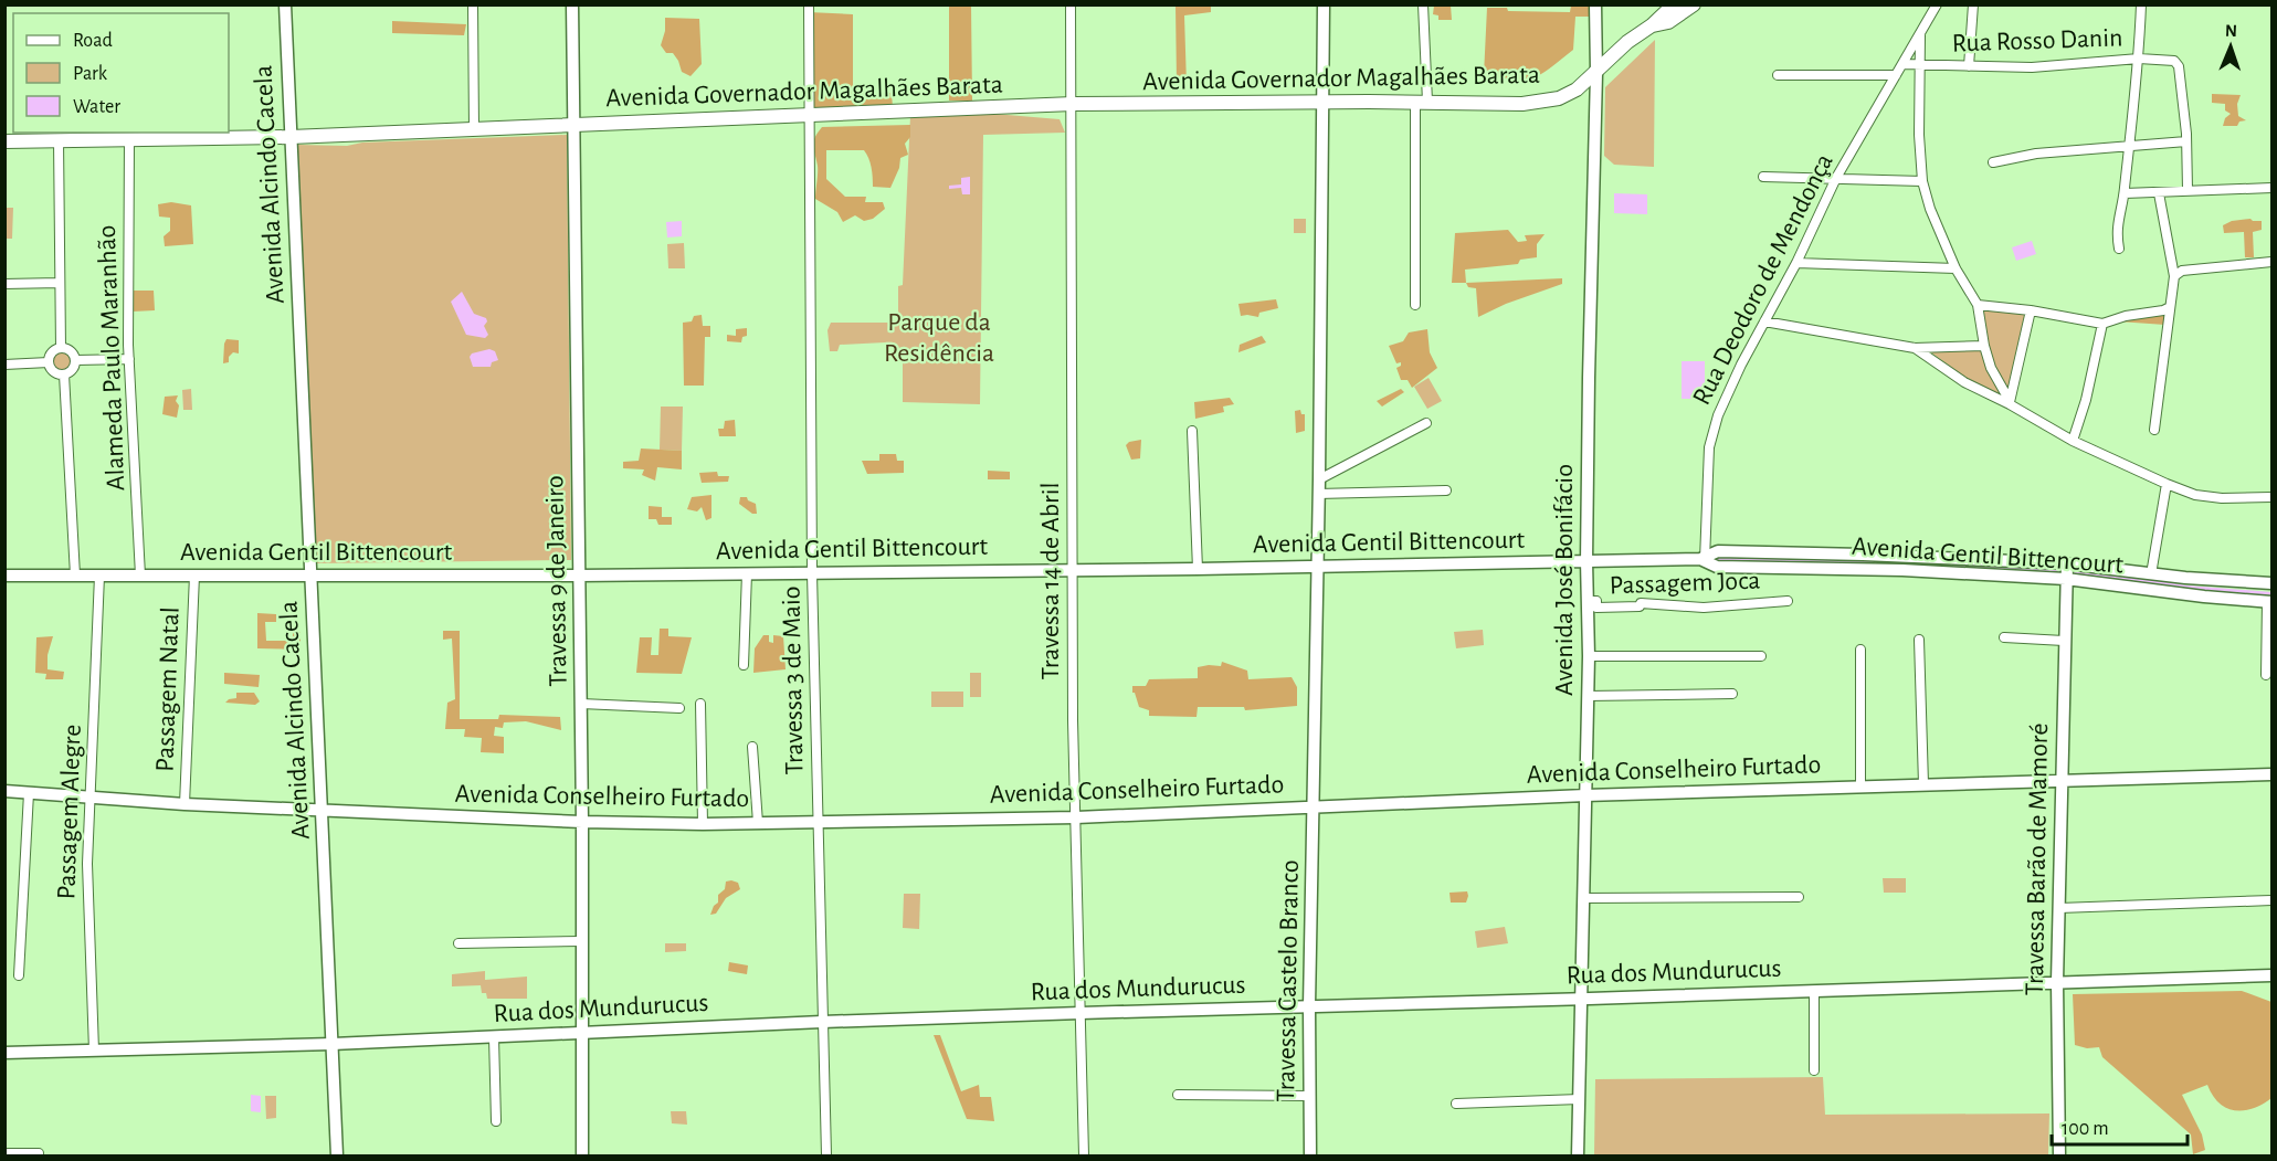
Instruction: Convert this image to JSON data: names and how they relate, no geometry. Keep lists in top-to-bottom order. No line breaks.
{"streets":{"main road":["Avenida Governador Magalhães Barata","Avenida Alcindo Cacela","Avenida Gentil Bittencourt","Avenida José Bonifácio","Travessa 9 de Janeiro","Avenida Conselheiro Furtado","Travessa Barão de Mamoré","Rua dos Mundurucus","Travessa Castelo Branco"],"street":["Rua Rosso Danin","Rua Deodoro de Mendonça","Alameda Paulo Maranhão","Travessa 14 de Abril","Passagem Joca","Travessa 3 de Maio","Passagem Natal","Passagem Alegre"]},"crossings":[["Rua Rosso Danin","Rua Deodoro de Mendonça"],["Avenida Governador Magalhães Barata","Avenida Alcindo Cacela"],["Avenida Governador Magalhães Barata","Alameda Paulo Maranhão"],["Avenida Governador Magalhães Barata","Avenida José Bonifácio"],["Avenida Governador Magalhães Barata","Travessa 9 de Janeiro"],["Avenida Governador Magalhães Barata","Travessa 14 de Abril"],["Avenida Governador Magalhães Barata","Travessa 3 de Maio"],["Avenida Governador Magalhães Barata","Travessa Castelo Branco"],["Avenida Alcindo Cacela","Avenida Gentil Bittencourt"],["Avenida Alcindo Cacela","Avenida Conselheiro Furtado"],["Avenida Alcindo Cacela","Rua dos Mundurucus"],["Rua Deodoro de Mendonça","Avenida Gentil Bittencourt"],["Alameda Paulo Maranhão","Avenida Gentil Bittencourt"],["Avenida Gentil Bittencourt","Avenida José Bonifácio"],["Avenida Gentil Bittencourt","Travessa 9 de Janeiro"],["Avenida Gentil Bittencourt","Travessa 14 de Abril"],["Avenida Gentil Bittencourt","Travessa 3 de Maio"],["Avenida Gentil Bittencourt","Passagem Natal"],["Avenida Gentil Bittencourt","Passagem Alegre"],["Avenida Gentil Bittencourt","Travessa Barão de Mamoré"],["Avenida Gentil Bittencourt","Travessa Castelo Branco"],["Avenida José Bonifácio","Passagem Joca"],["Avenida José Bonifácio","Avenida Conselheiro Furtado"],["Avenida José Bonifácio","Rua dos Mundurucus"],["Travessa 9 de Janeiro","Avenida Conselheiro Furtado"],["Travessa 9 de Janeiro","Rua dos Mundurucus"],["Travessa 14 de Abril","Avenida Conselheiro Furtado"],["Travessa 14 de Abril","Rua dos Mundurucus"],["Travessa 3 de Maio","Avenida Conselheiro Furtado"],["Travessa 3 de Maio","Rua dos Mundurucus"],["Passagem Natal","Avenida Conselheiro Furtado"],["Avenida Conselheiro Furtado","Passagem Alegre"],["Avenida Conselheiro Furtado","Travessa Barão de Mamoré"],["Avenida Conselheiro Furtado","Travessa Castelo Branco"],["Passagem Alegre","Rua dos Mundurucus"],["Travessa Barão de Mamoré","Rua dos Mundurucus"],["Rua dos Mundurucus","Travessa Castelo Branco"]],"parks":["Parque da Residência"],"legend":["Road","Park","Water"],"scale_bar":"100 m","north":"top"}
